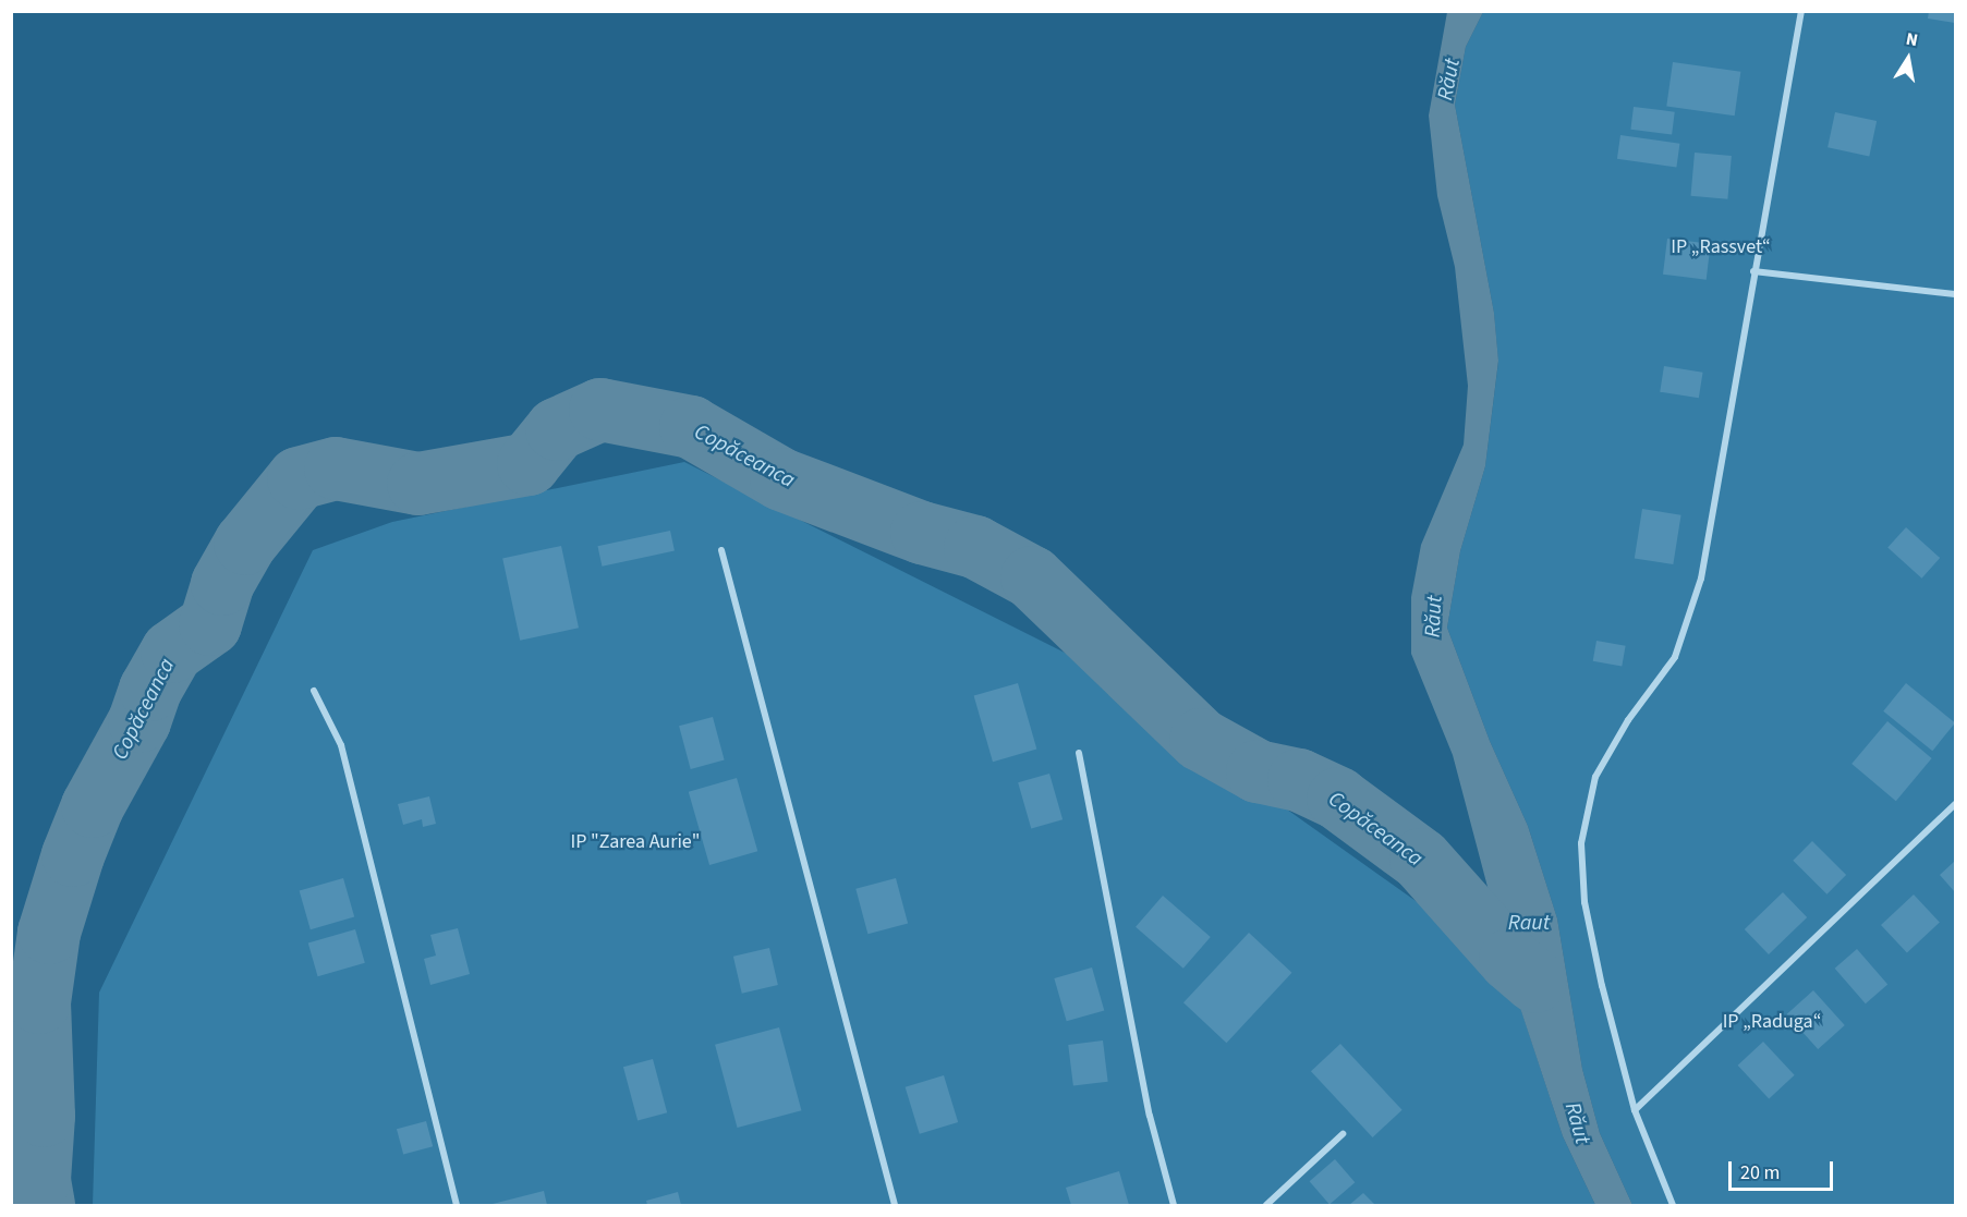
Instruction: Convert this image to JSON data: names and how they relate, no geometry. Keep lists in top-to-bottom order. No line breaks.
{"water":["Răut","Copăceanca","Raut"],"parks":["IP „Rassvet“","IP \"Zarea Aurie\"","IP „Raduga“"],"scale_bar":"20 m","north":"top"}
